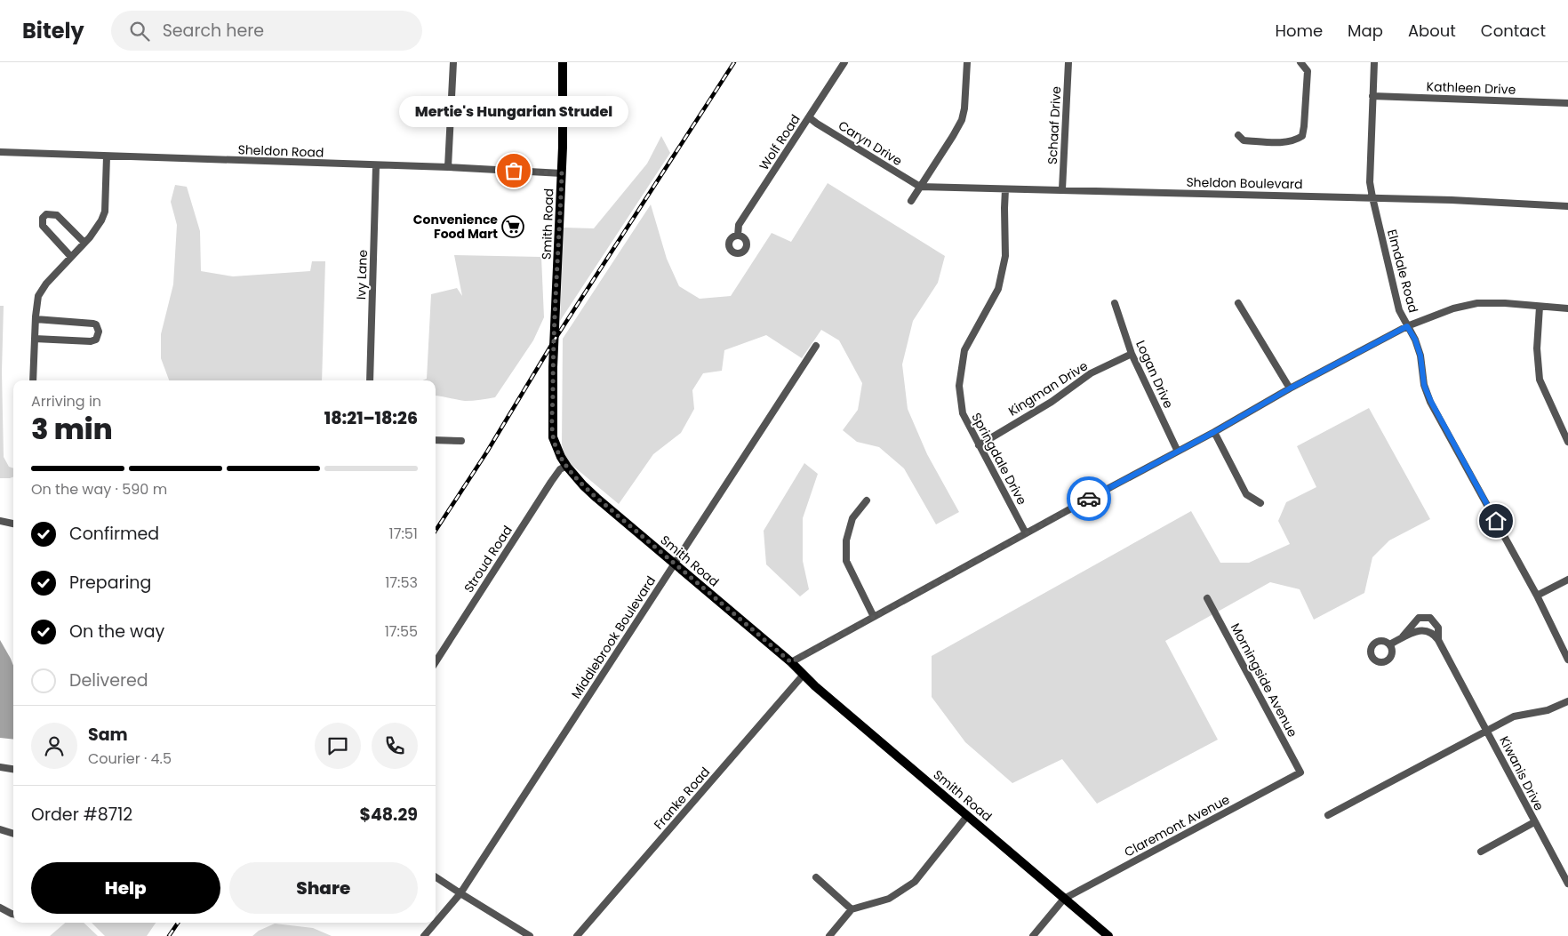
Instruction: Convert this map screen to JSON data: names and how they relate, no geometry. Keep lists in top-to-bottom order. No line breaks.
{"streets":{"main road":["Smith Road"],"street":["Kathleen Drive","Schaaf Drive","Wolf Road","Caryn Drive","Sheldon Road","Sheldon Boulevard","Elmdale Road","Ivy Lane","Logan Drive","Kingman Drive","Springdale Drive","Stroud Road","Middlebrook Boulevard","Morningside Avenue","Kiwanis Drive","Franke Road","Claremont Avenue"]},"crossings":[["Kathleen Drive","Elmdale Road"],["Schaaf Drive","Sheldon Boulevard"],["Wolf Road","Caryn Drive"],["Caryn Drive","Sheldon Boulevard"],["Sheldon Road","Smith Road"],["Sheldon Road","Ivy Lane"],["Sheldon Boulevard","Elmdale Road"],["Sheldon Boulevard","Springdale Drive"],["Smith Road","Stroud Road"],["Smith Road","Middlebrook Boulevard"],["Smith Road","Franke Road"],["Smith Road","Claremont Avenue"],["Logan Drive","Kingman Drive"],["Kingman Drive","Springdale Drive"],["Morningside Avenue","Claremont Avenue"]],"places":{"other":["Mertie's Hungarian Strudel"],"supermarket":["Convenience Food Mart"]},"page":{"header":"Bitely","search":"Search here","nav":["Home","Map","About","Contact"],"bubble":"Mertie's Hungarian Strudel","heading":["3 min","Arriving in","18:21–18:26"],"panel":["Sam","Courier · 4.5","Order #8712","$48.29"],"bar":"On the way · 590 m","list":[["Confirmed","17:51"],["Preparing","17:53"],["On the way","17:55"],"Delivered"],"buttons":["Help","Share"]}}
